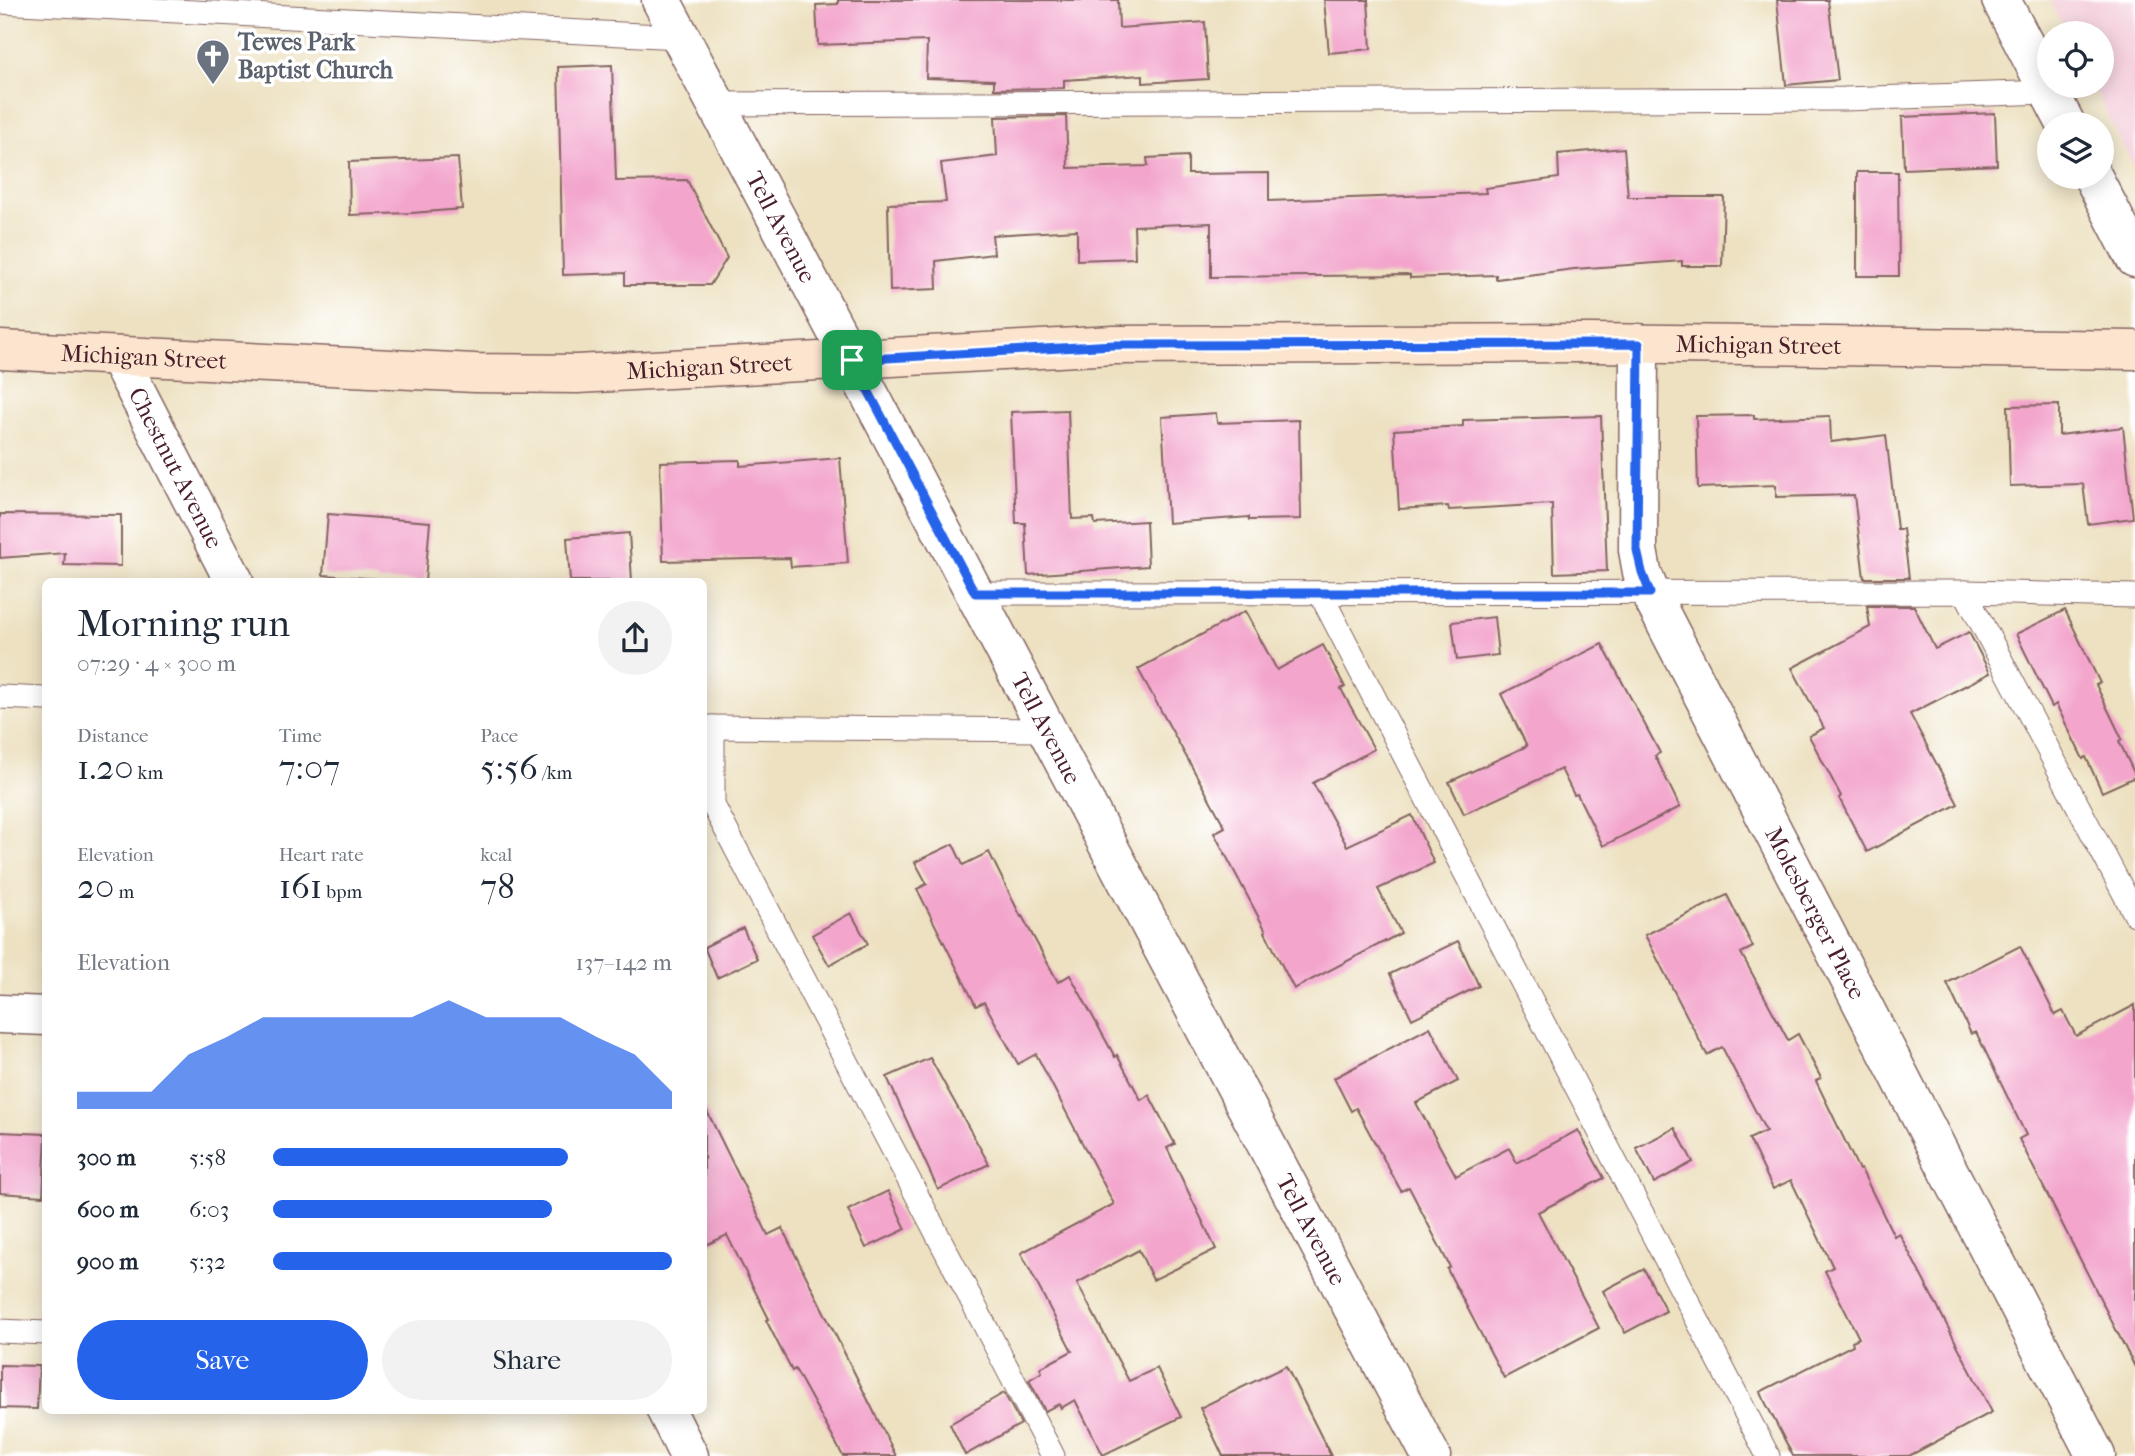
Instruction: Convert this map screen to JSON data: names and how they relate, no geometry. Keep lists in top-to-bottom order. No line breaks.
{"streets":{"main road":["Michigan Street"],"street":["Tell Avenue","Chestnut Avenue","Molesberger Place"]},"crossings":[["Tell Avenue","Michigan Street"],["Michigan Street","Chestnut Avenue"],["Michigan Street","Molesberger Place"]],"places":{"church":["Tewes Park Baptist Church"]},"page":{"heading":["Morning run","07:29 · 4 × 300 m"],"stats":[["Distance","1.20 km"],["Time","7:07"],["Pace","5:56 /km"],["Elevation","20 m"],["Heart rate","161 bpm"],["kcal","78"]],"chart":["Elevation","137–142 m"],"list":[{"name":"300 m","note":"5:58"},{"name":"600 m","note":"6:03"},{"name":"900 m","note":"5:32"}],"buttons":["Save","Share"]}}
